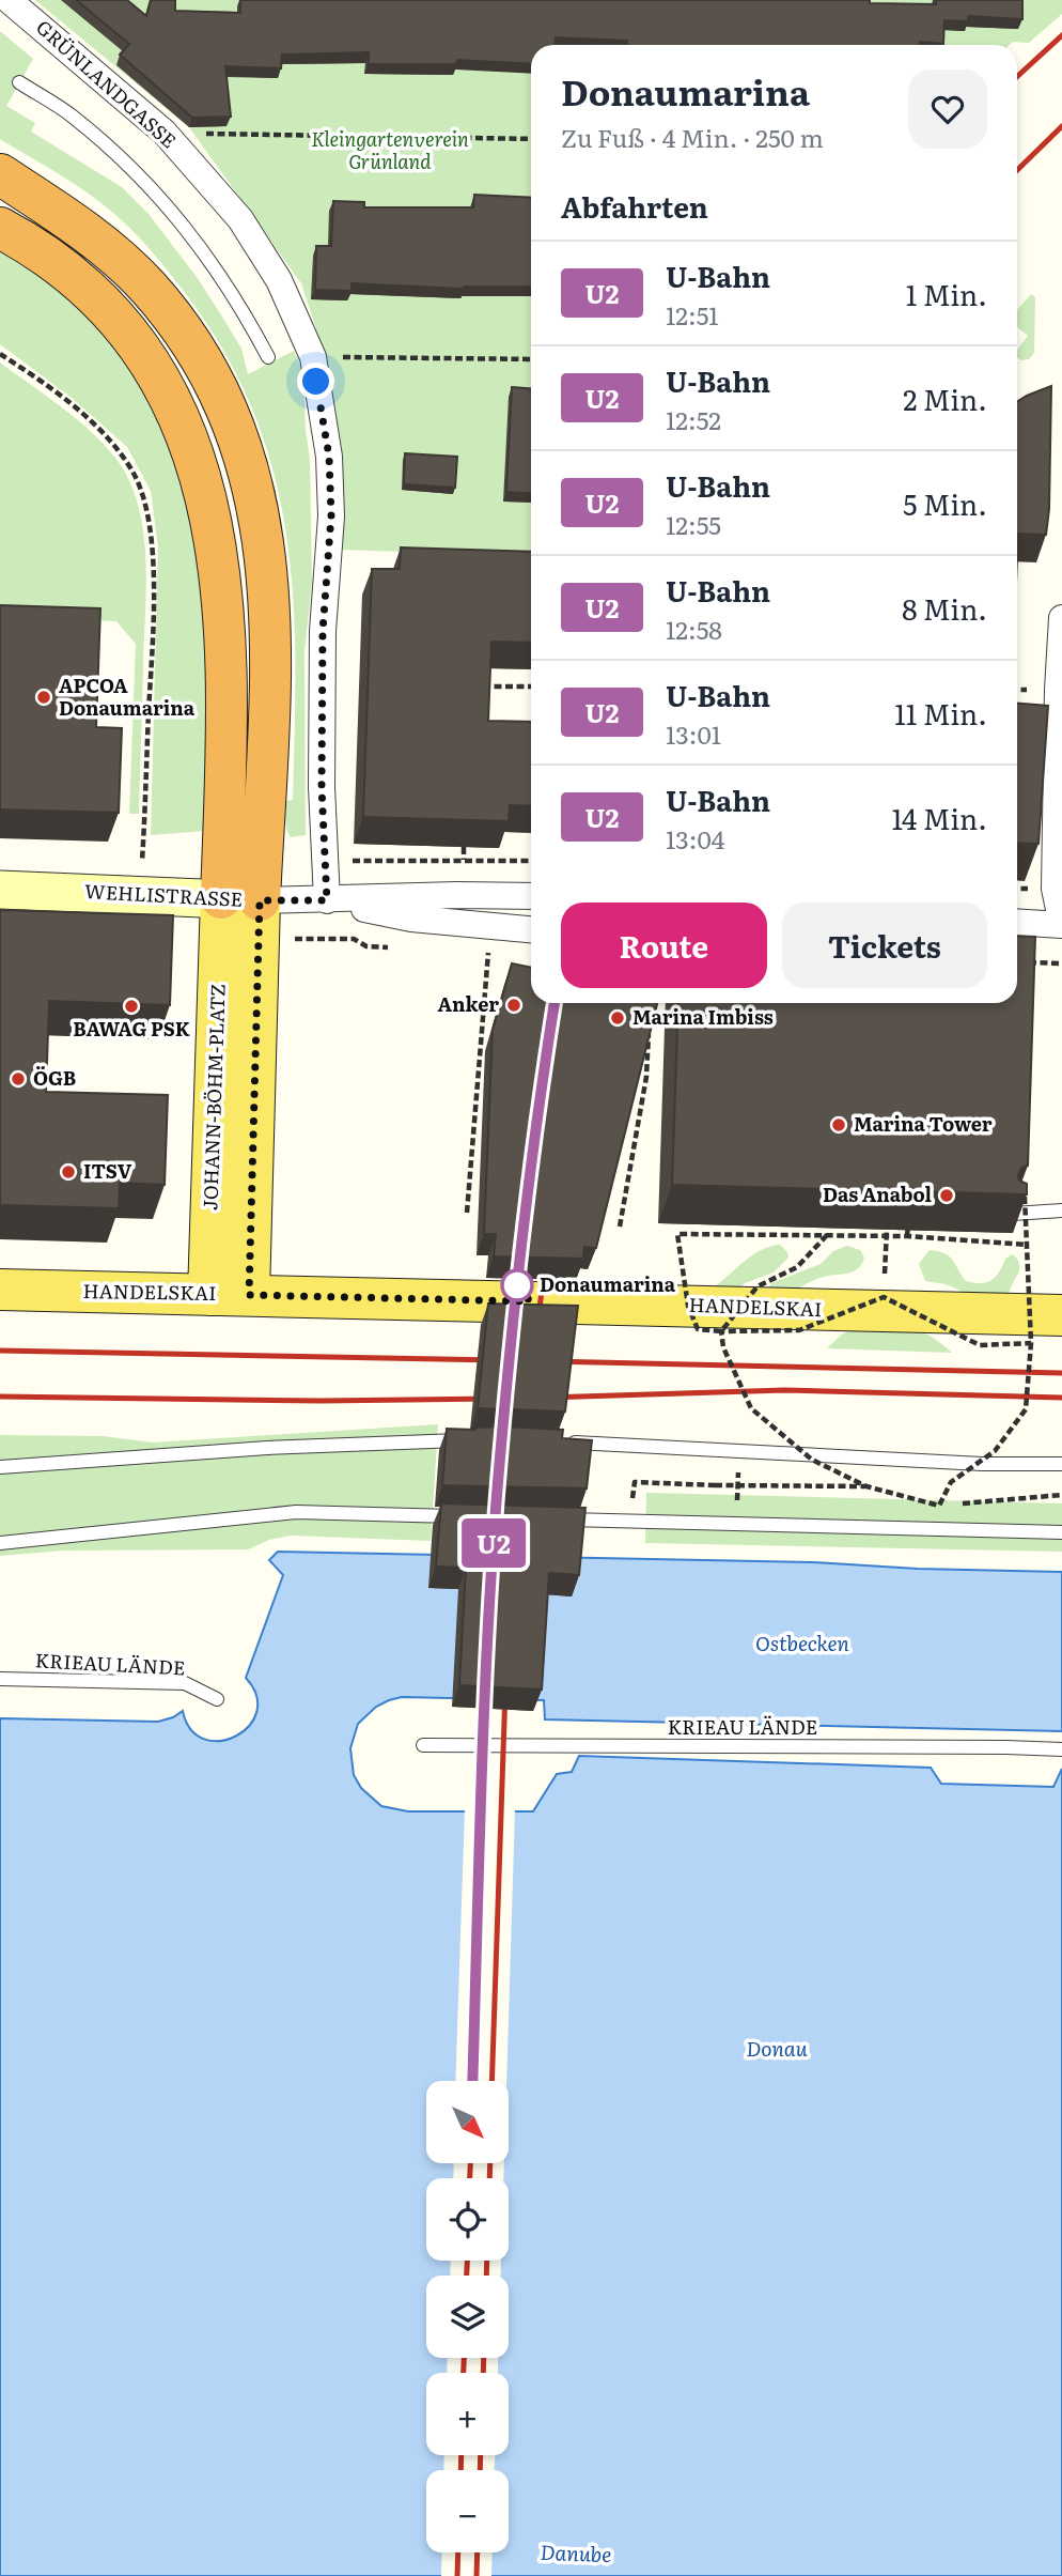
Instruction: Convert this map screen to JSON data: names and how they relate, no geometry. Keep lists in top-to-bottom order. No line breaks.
{"streets":{"main road":["JOHANN-BÖHM-PLATZ","HANDELSKAI"],"street":["GRÜNLANDGASSE","WEHLISTRASSE"],"lane":["KRIEAU LÄNDE"]},"crossings":[["GRÜNLANDGASSE","WEHLISTRASSE"],["WEHLISTRASSE","JOHANN-BÖHM-PLATZ"],["JOHANN-BÖHM-PLATZ","HANDELSKAI"]],"water":["Ostbecken","Donau","Danube"],"parks":["Kleingartenverein Grünland"],"places":["APCOA Donaumarina","Anker","BAWAG PSK","Marina Imbiss","ÖGB","Marina Tower","ITSV","Das Anabol","Donaumarina"],"lines":["metro line U2"],"north":"bottom right","page":{"on_map":"U2","heading":[["Donaumarina","Zu Fuß · 4 Min. · 250 m"],"Abfahrten"],"list":[{"mark":"U2","name":"U-Bahn","note":"12:51","value":"1 Min."},{"mark":"U2","name":"U-Bahn","note":"12:52","value":"2 Min."},{"mark":"U2","name":"U-Bahn","note":"12:55","value":"5 Min."},{"mark":"U2","name":"U-Bahn","note":"12:58","value":"8 Min."},{"mark":"U2","name":"U-Bahn","note":"13:01","value":"11 Min."},{"mark":"U2","name":"U-Bahn","note":"13:04","value":"14 Min."}],"buttons":["Route","Tickets"],"map_buttons":["+","−"]}}
